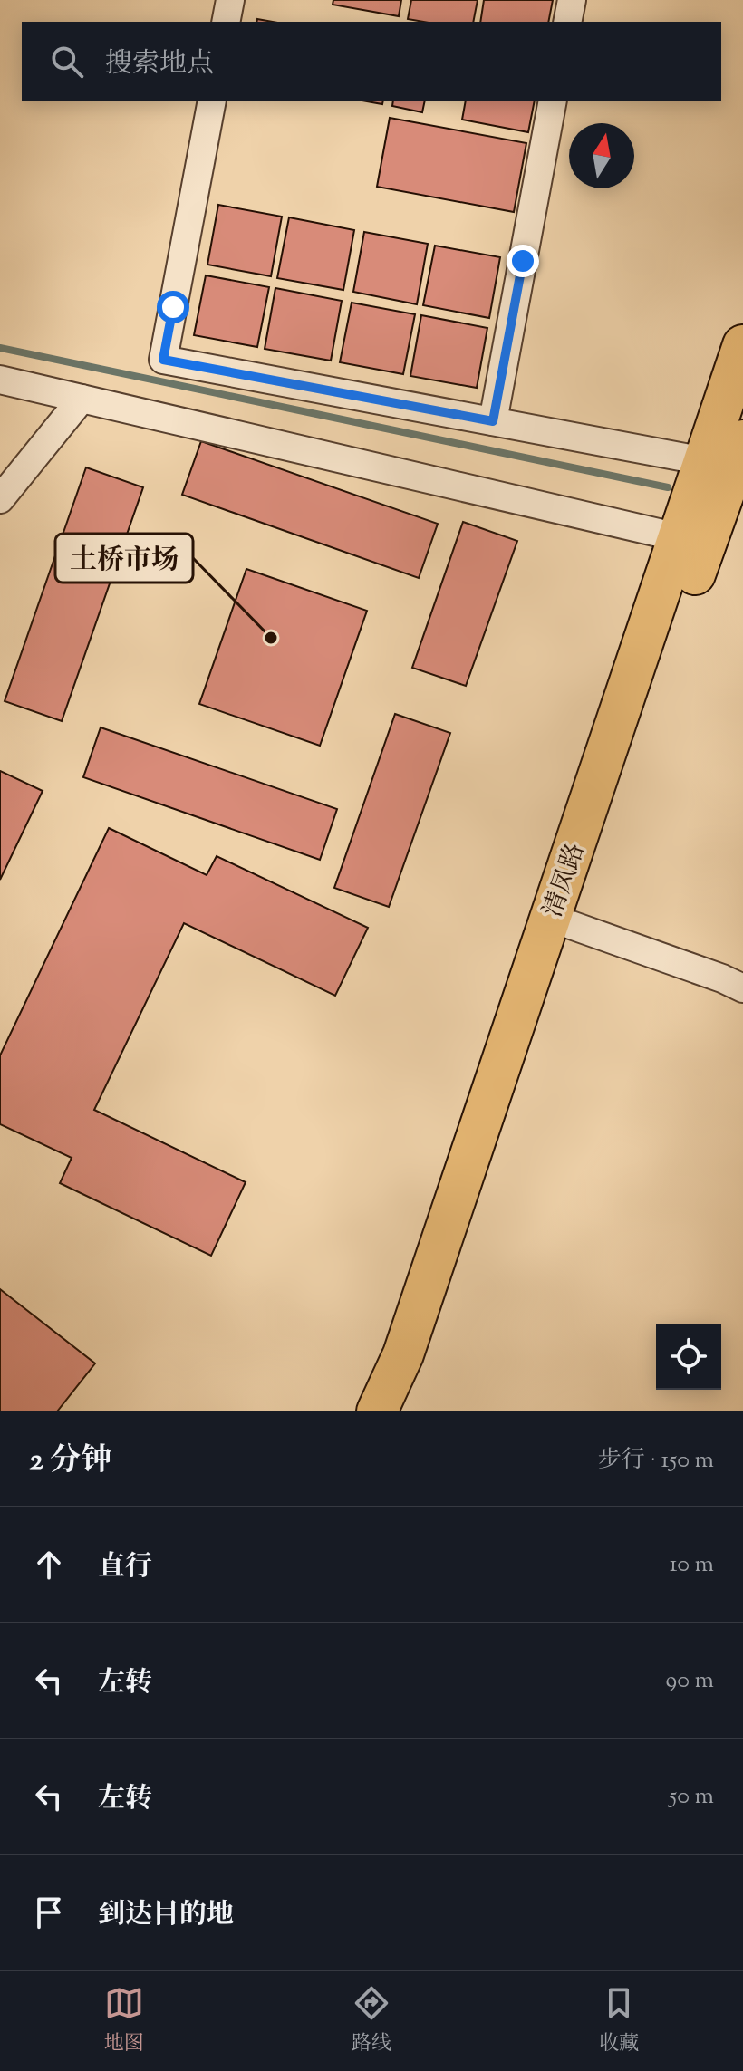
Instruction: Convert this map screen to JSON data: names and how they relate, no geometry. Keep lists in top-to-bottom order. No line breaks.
{"streets":{"highway":["清凤路"]},"places":["土桥市场"],"north":"top","page":{"search":"搜索地点","heading":["2 分钟","步行 · 150 m"],"list":[["直行","10 m"],["左转","90 m"],["左转","50 m"],"到达目的地"],"nav":["地图","路线","收藏"]}}
